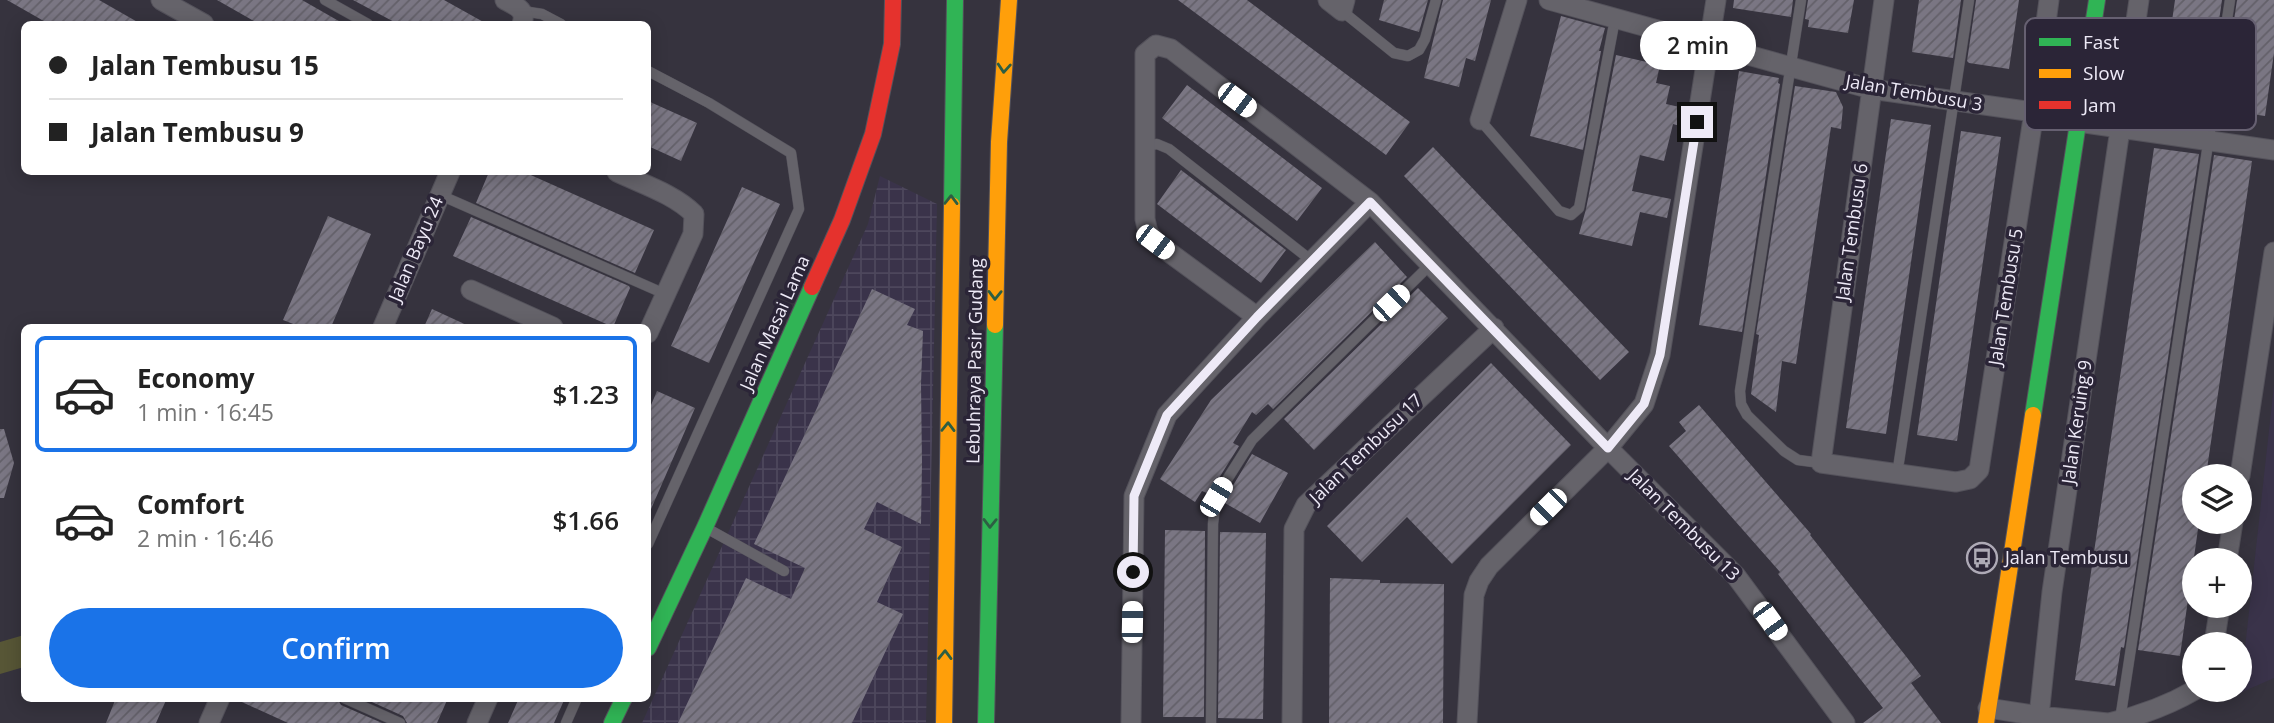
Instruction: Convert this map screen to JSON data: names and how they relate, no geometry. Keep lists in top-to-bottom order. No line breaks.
{"streets":{"main road":["Jalan Masai Lama","Lebuhraya Pasir Gudang"],"street":["Jalan Tembusu 3","Jalan Tembusu 6","Jalan Bayu 24","Jalan Tembusu 5","Jalan Keruing 9","Jalan Tembusu 17","Jalan Tembusu 13"]},"crossings":[["Jalan Tembusu 3","Jalan Tembusu 6"],["Jalan Tembusu 17","Jalan Tembusu 13"]],"places":{"bus stop":["Jalan Tembusu"]},"legend":["Fast","Slow","Jam"],"page":{"bubble":"2 min","banner":["Jalan Tembusu 15","Jalan Tembusu 9"],"list":[{"name":"Economy","note":"1 min · 16:45","value":"$1.23"},{"name":"Comfort","note":"2 min · 16:46","value":"$1.66"}],"map_buttons":["+","−"],"buttons":"Confirm"}}
